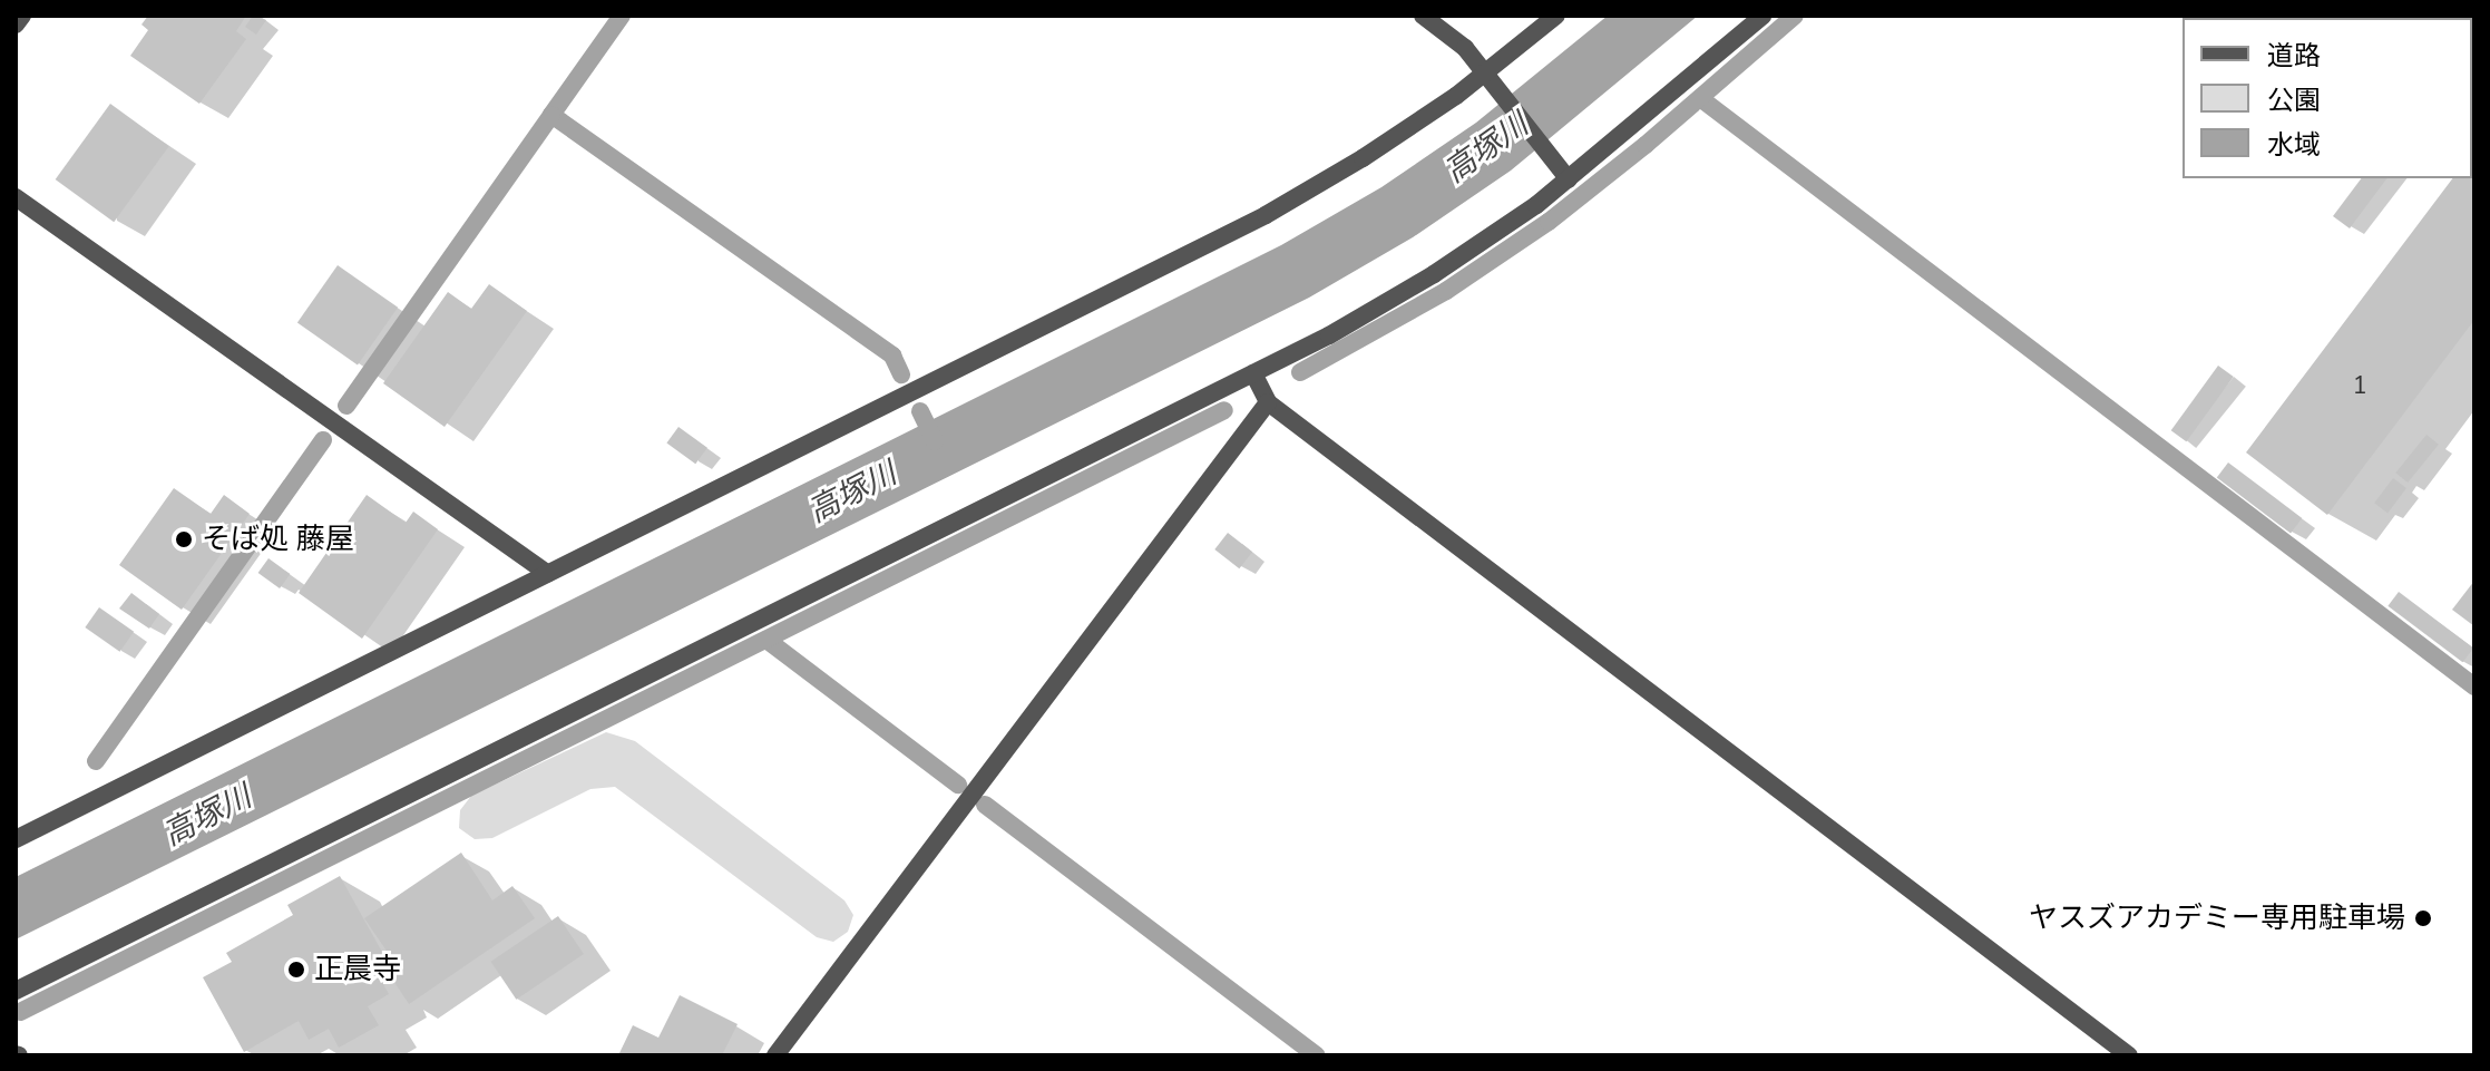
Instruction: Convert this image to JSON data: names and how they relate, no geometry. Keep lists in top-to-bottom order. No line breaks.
{"water":["高塚川"],"places":["そば処 藤屋","ヤスズアカデミー専用駐車場","正晨寺"],"house_numbers":["1"],"legend":["道路","公園","水域"]}
